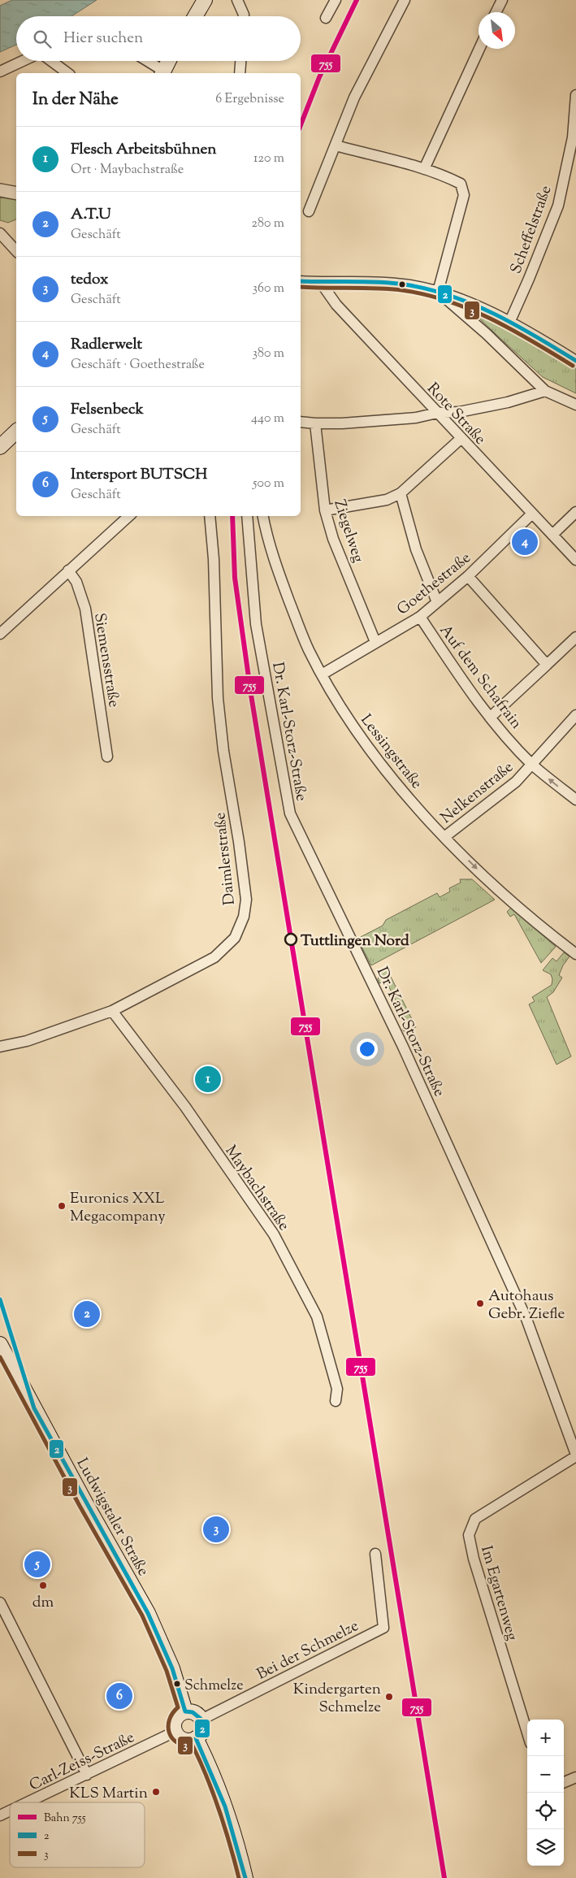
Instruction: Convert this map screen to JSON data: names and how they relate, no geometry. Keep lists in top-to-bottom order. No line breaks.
{"streets":{"main road":["Ludwigstaler Straße"],"street":["Scheffelstraße","Rote Straße","Ziegelweg","Goethestraße","Siemensstraße","Auf dem Schafrain","Dr. Karl-Storz-Straße","Lessingstraße","Nelkenstraße","Daimlerstraße","Maybachstraße","Im Egartenweg","Bei der Schmelze","Carl-Zeiss-Straße"]},"crossings":[["Rote Straße","Goethestraße"],["Ziegelweg","Goethestraße"],["Goethestraße","Auf dem Schafrain"],["Goethestraße","Lessingstraße"],["Auf dem Schafrain","Nelkenstraße"],["Dr. Karl-Storz-Straße","Im Egartenweg"],["Lessingstraße","Nelkenstraße"],["Daimlerstraße","Maybachstraße"],["Ludwigstaler Straße","Bei der Schmelze"],["Ludwigstaler Straße","Carl-Zeiss-Straße"],["Bei der Schmelze","Carl-Zeiss-Straße"]],"places":["Tuttlingen Nord","Euronics XXL Megacompany","Autohaus Gebr. Ziefle","dm","Schmelze","Kindergarten Schmelze","KLS Martin"],"lines":["rail line 755","transit line 2","transit line 3"],"legend":["Bahn 755","2","3"],"north":"bottom right","page":{"search":"Hier suchen","heading":["In der Nähe","6 Ergebnisse"],"list":[{"mark":"1","name":"Flesch Arbeitsbühnen","note":"Ort · Maybachstraße","value":"120 m"},{"mark":"2","name":"A.T.U","note":"Geschäft","value":"280 m"},{"mark":"3","name":"tedox","note":"Geschäft","value":"360 m"},{"mark":"4","name":"Radlerwelt","note":"Geschäft · Goethestraße","value":"380 m"},{"mark":"5","name":"Felsenbeck","note":"Geschäft","value":"440 m"},{"mark":"6","name":"Intersport BUTSCH","note":"Geschäft","value":"500 m"}],"pins":["4","1","2","3","5","6"],"map_buttons":["+","−"]}}
